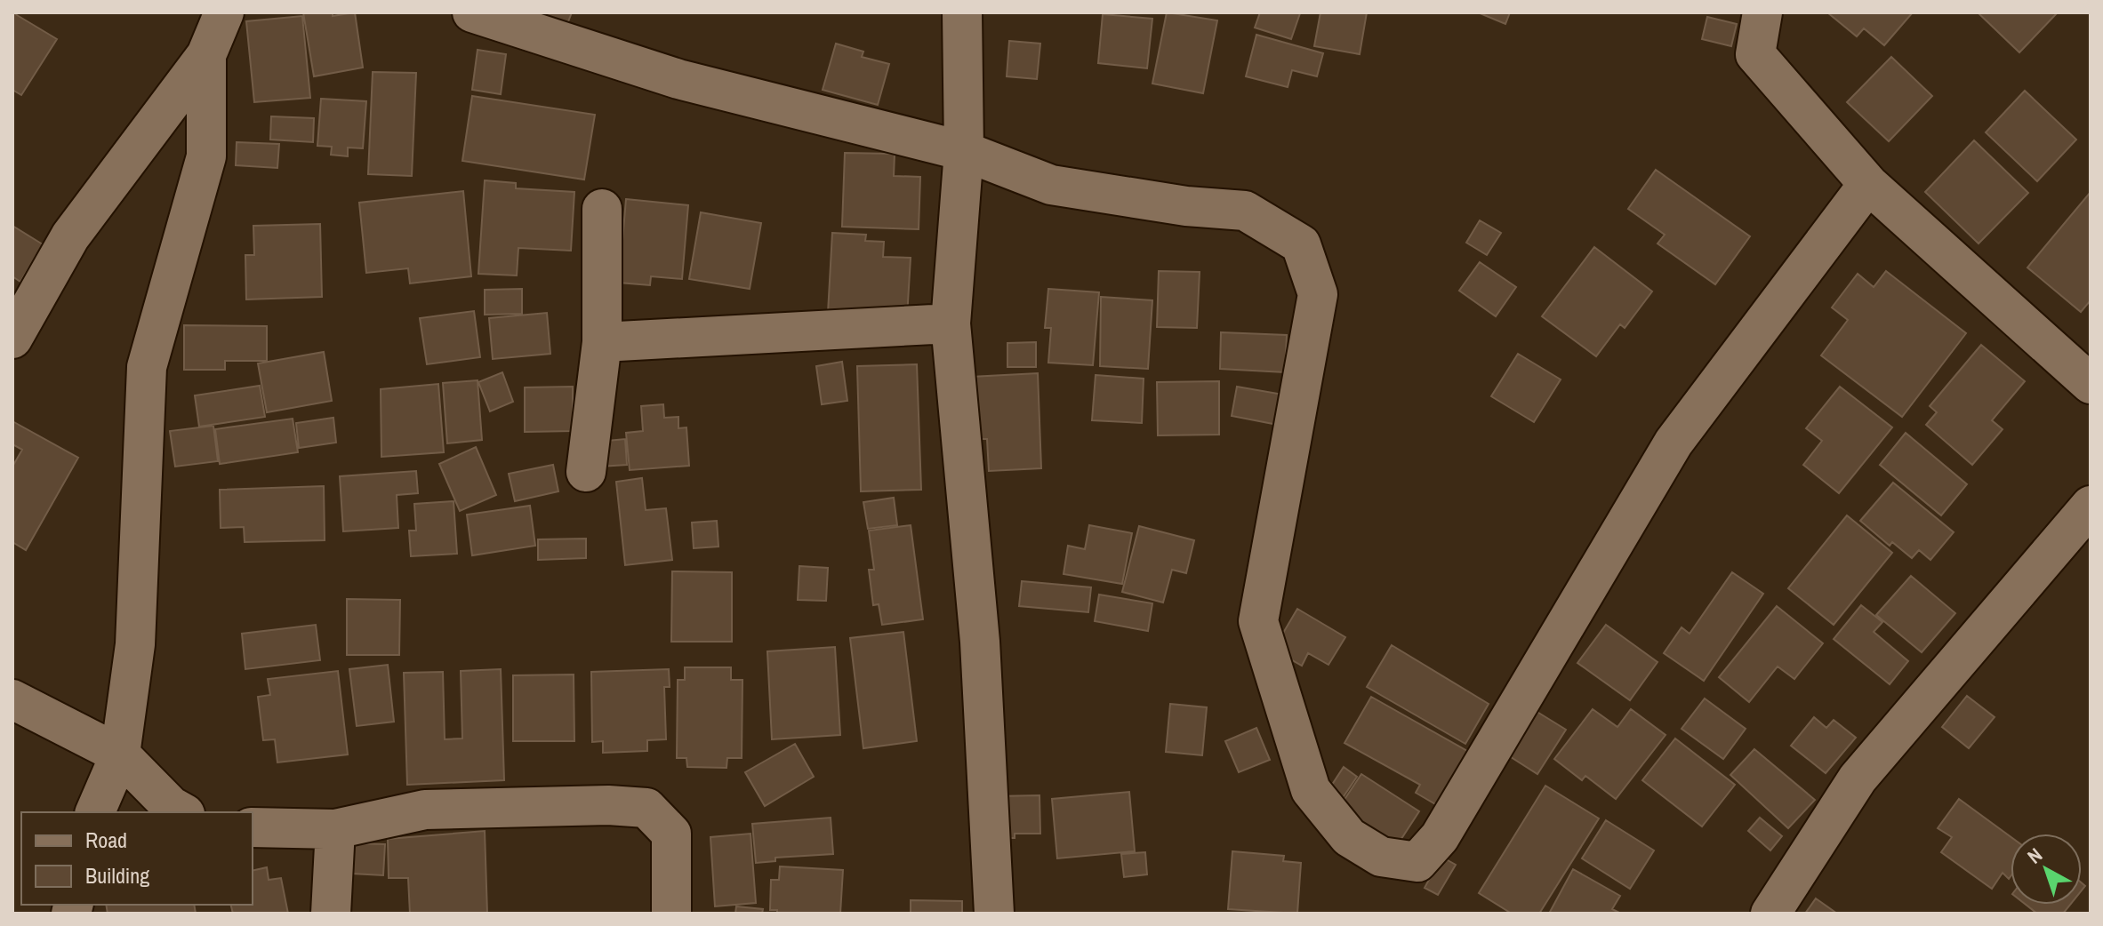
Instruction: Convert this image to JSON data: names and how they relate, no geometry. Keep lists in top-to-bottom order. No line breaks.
{"legend":["Road","Building"],"north":"top left"}
